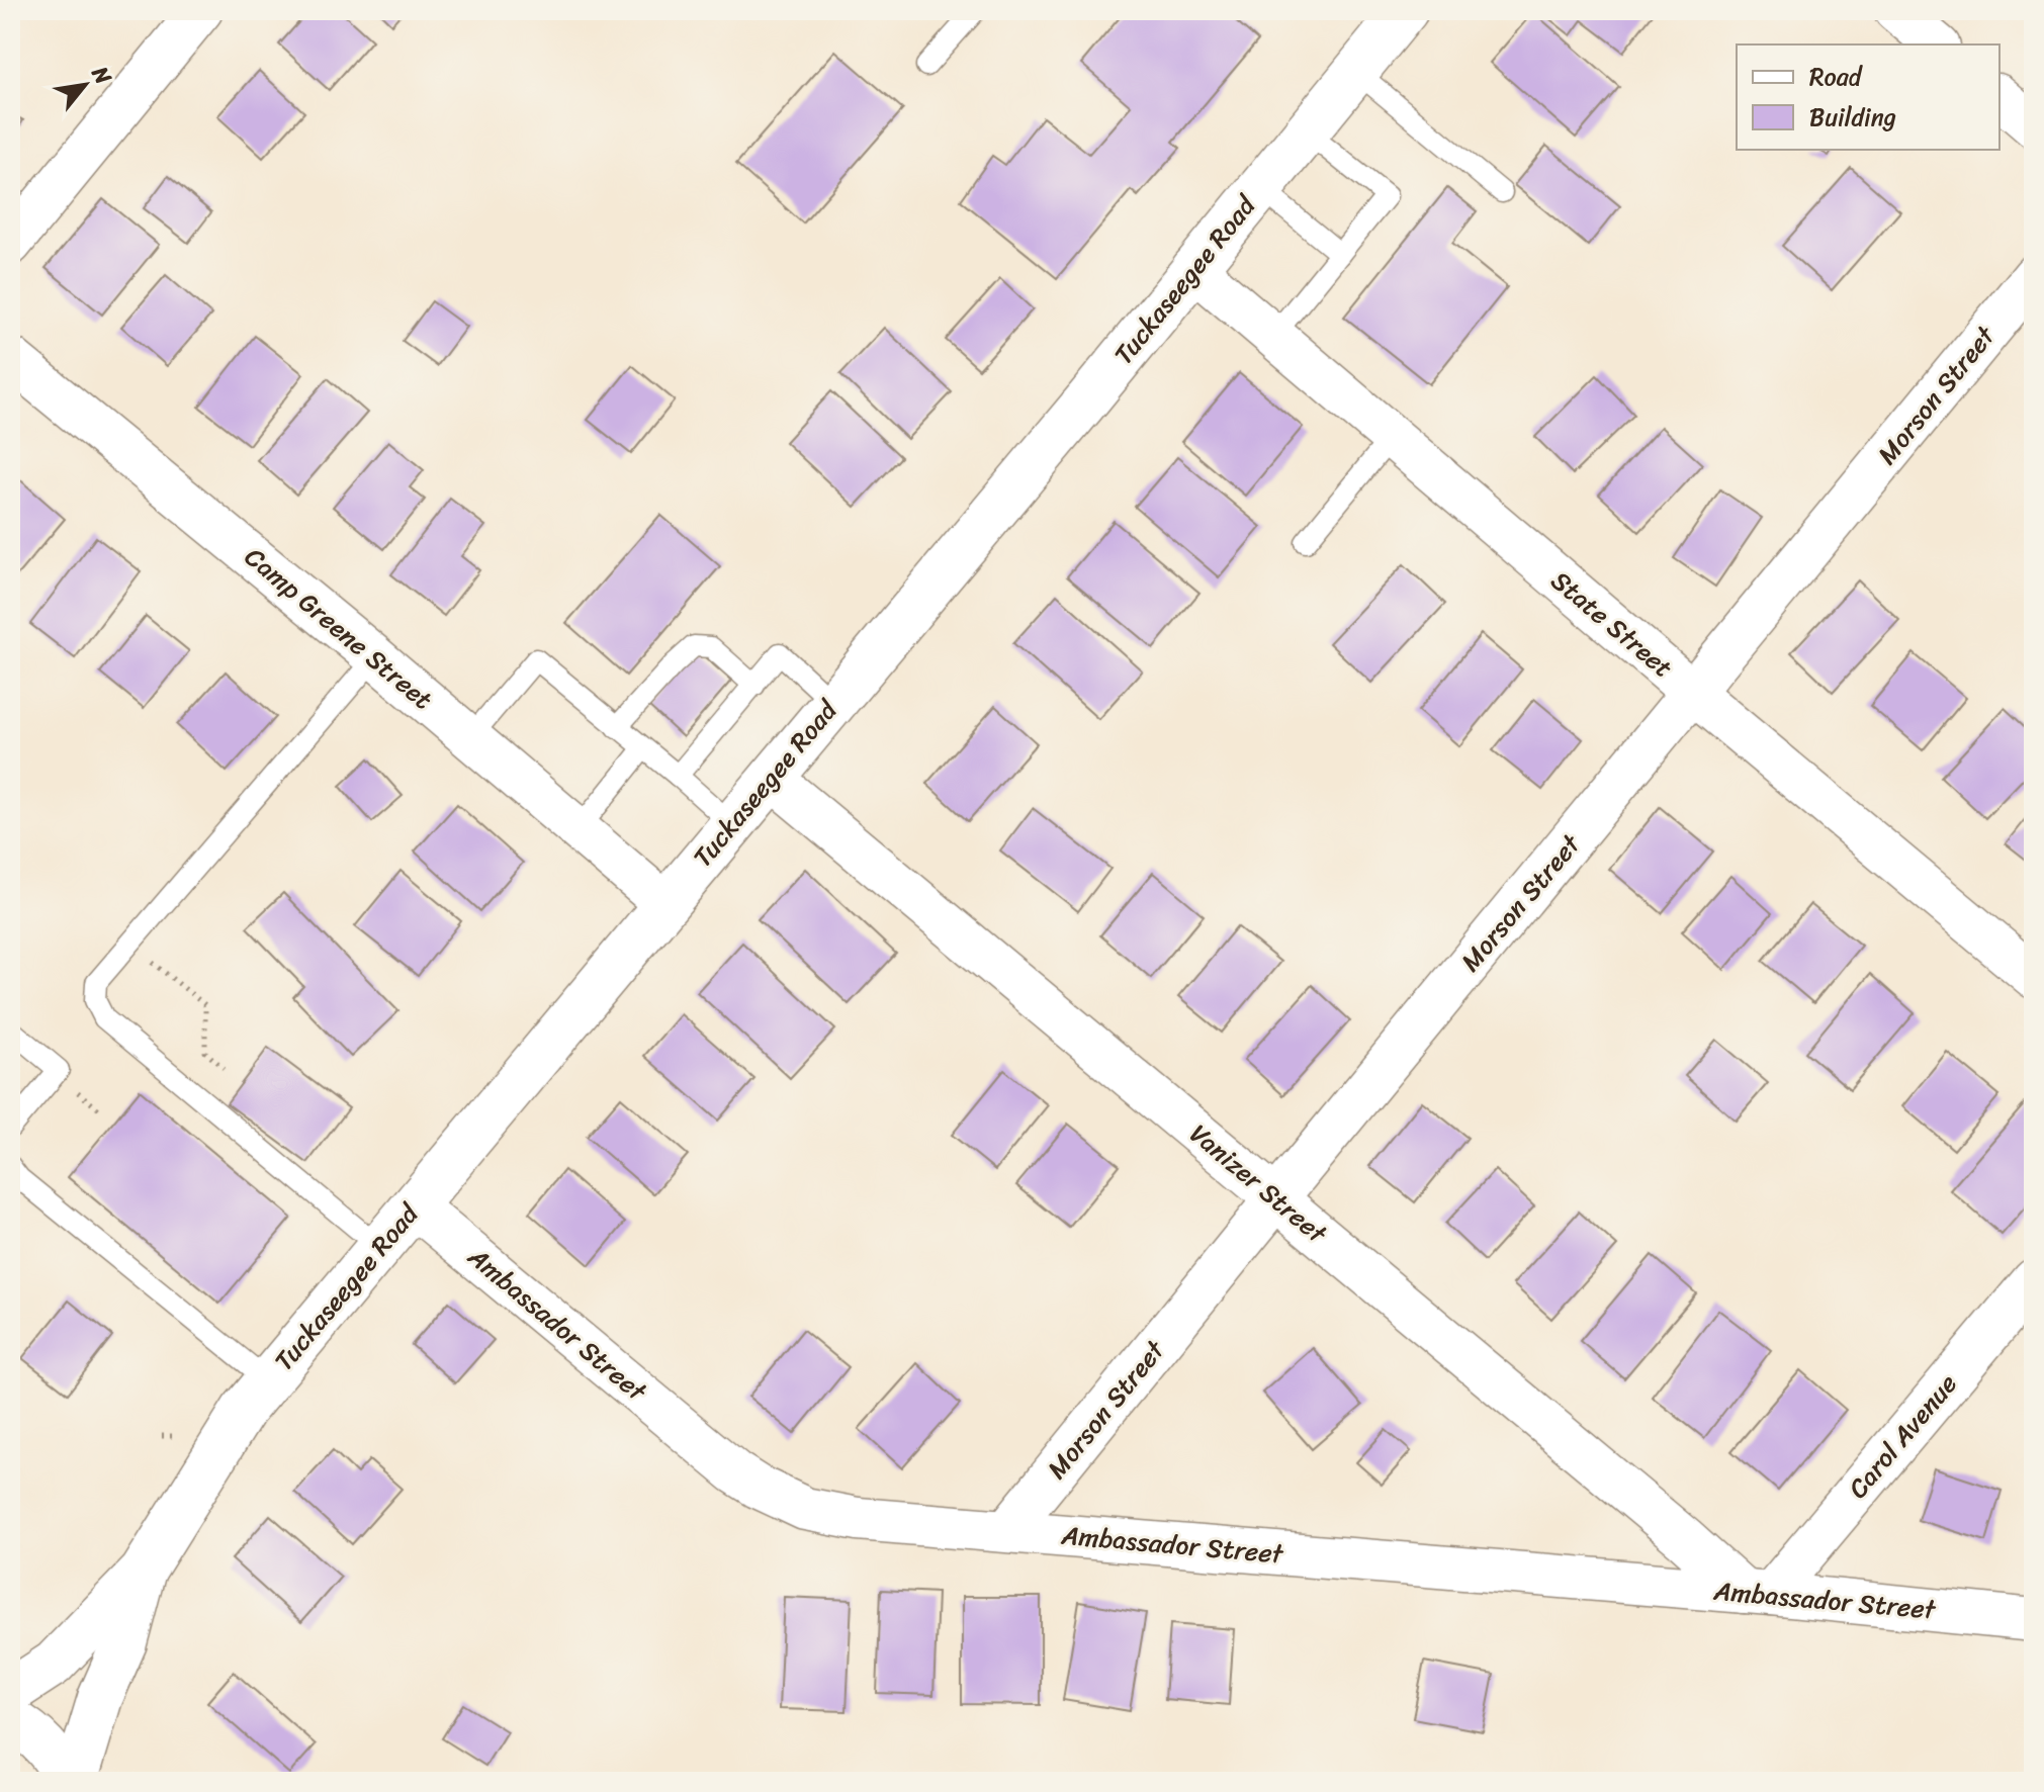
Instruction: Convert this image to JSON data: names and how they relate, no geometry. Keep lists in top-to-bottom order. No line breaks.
{"streets":{"main road":["Tuckaseegee Road"],"street":["Morson Street","State Street","Camp Greene Street","Vanizer Street","Ambassador Street","Carol Avenue"]},"crossings":[["Tuckaseegee Road","State Street"],["Tuckaseegee Road","Camp Greene Street"],["Tuckaseegee Road","Vanizer Street"],["Tuckaseegee Road","Ambassador Street"],["Morson Street","State Street"],["Morson Street","Vanizer Street"],["Morson Street","Ambassador Street"],["Vanizer Street","Ambassador Street"],["Vanizer Street","Carol Avenue"],["Ambassador Street","Carol Avenue"]],"legend":["Road","Building"],"north":"top right"}
